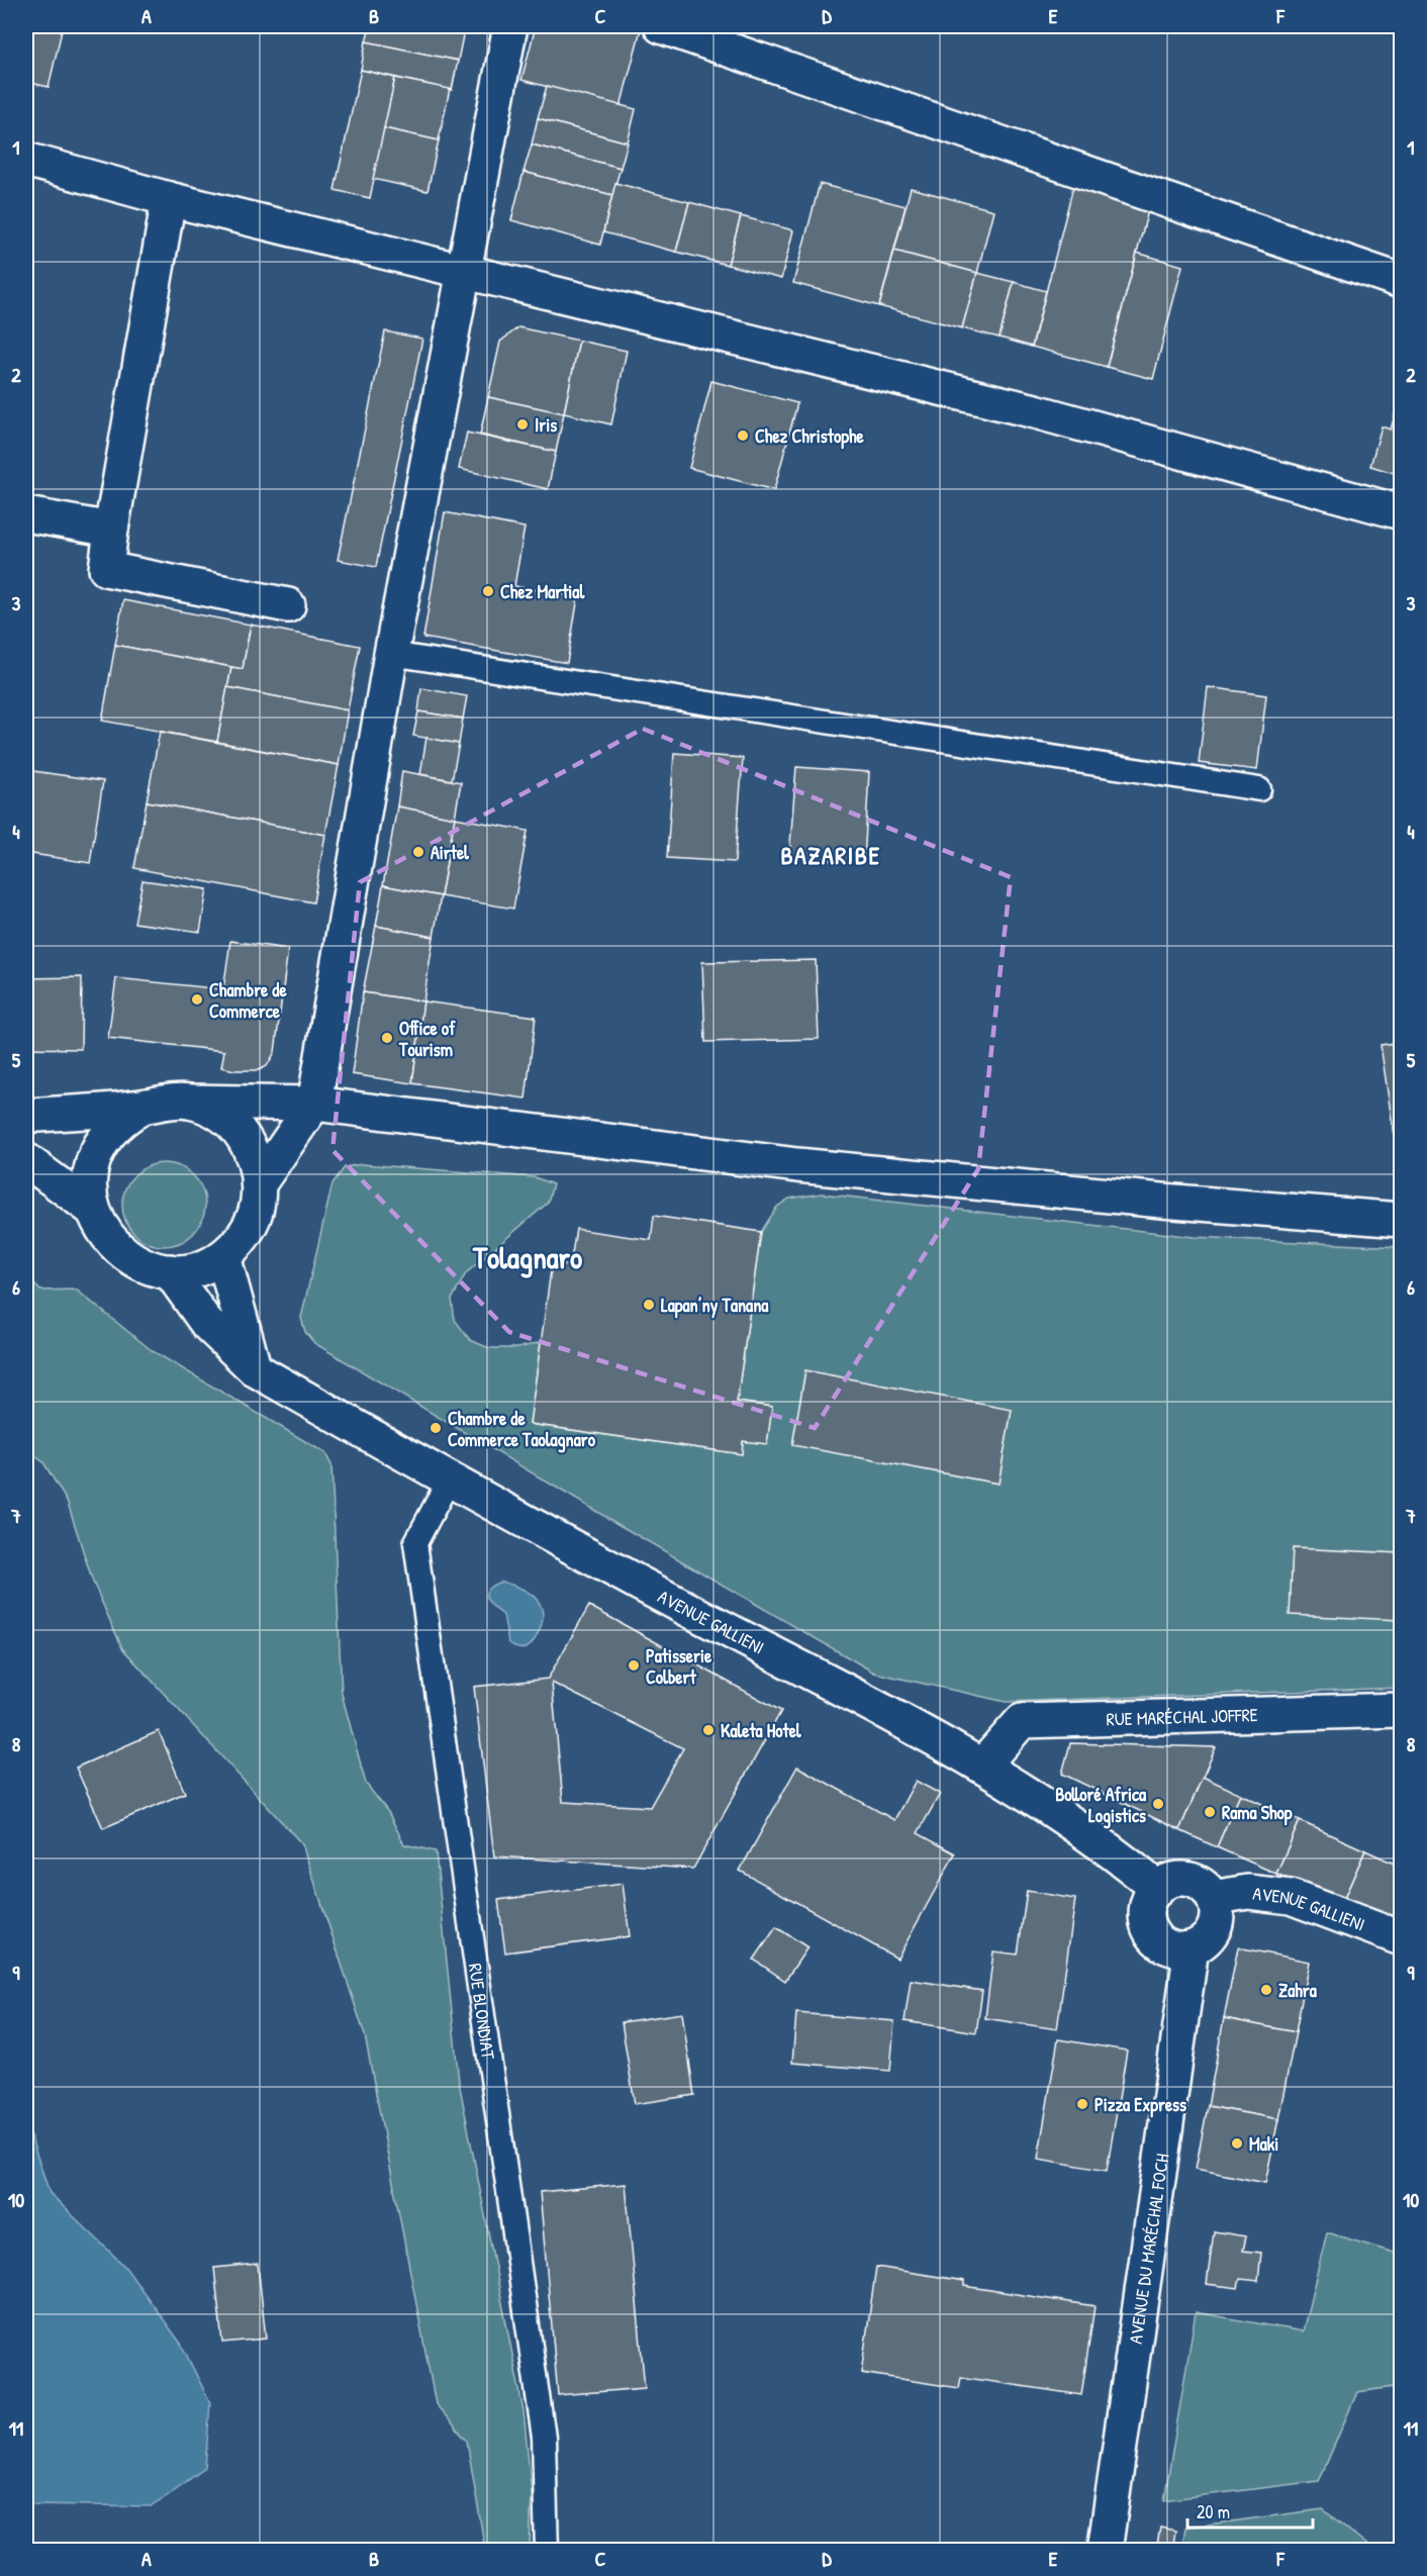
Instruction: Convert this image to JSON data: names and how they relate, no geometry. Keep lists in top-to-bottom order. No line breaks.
{"streets":{"street":["AVENUE GALLIENI","RUE MARÉCHAL JOFFRE","AVENUE DU MARÉCHAL FOCH"],"lane":["RUE BLONDIAT"]},"crossings":[["AVENUE GALLIENI","RUE MARÉCHAL JOFFRE"],["AVENUE GALLIENI","RUE BLONDIAT"],["AVENUE GALLIENI","AVENUE DU MARÉCHAL FOCH"]],"districts":["BAZARIBE","Tolagnaro"],"places":["Iris","Chez Christophe","Chez Martial","Airtel","Chambre de Commerce","Office of Tourism","Lapan’ny Tanana","Chambre de Commerce Taolagnaro","Patisserie Colbert","Kaleta Hotel","Bolloré Africa Logistics","Rama Shop","Zahra","Pizza Express","Maki"],"scale_bar":"20 m","grid":{"columns":["A","B","C","D","E","F"],"rows":["1","2","3","4","5","6","7","8","9","10","11"]}}
